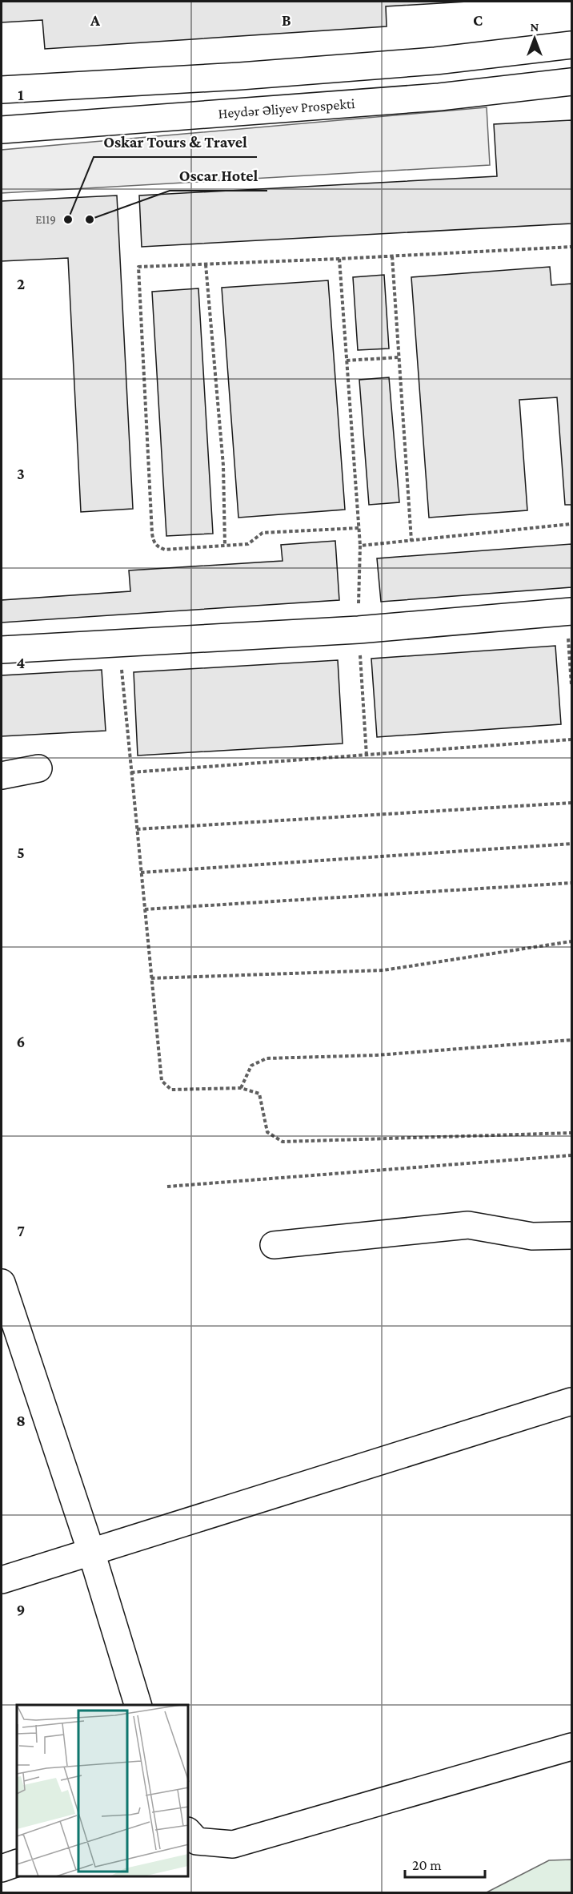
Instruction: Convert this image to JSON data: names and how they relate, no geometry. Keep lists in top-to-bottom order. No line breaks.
{"streets":{"main road":["Heydər Əliyev Prospekti"]},"places":["Oskar Tours & Travel","Oscar Hotel"],"house_numbers":["E119"],"scale_bar":"20 m","north":"top","grid":{"columns":["A","B","C"],"rows":["1","2","3","4","5","6","7","8","9"]}}
